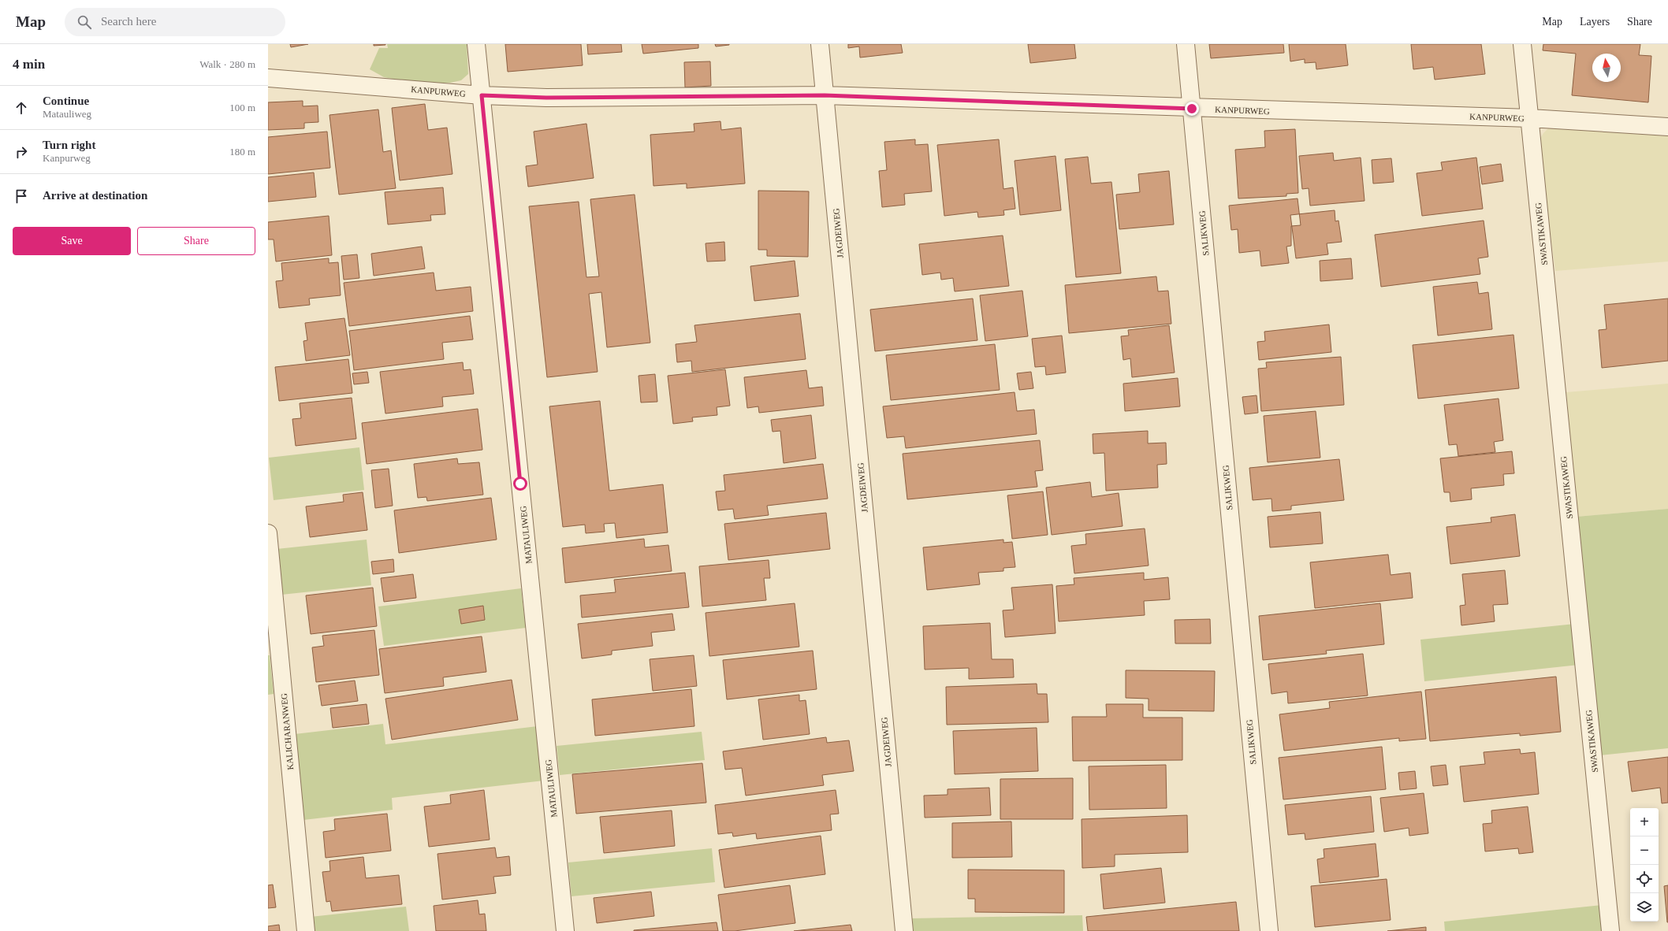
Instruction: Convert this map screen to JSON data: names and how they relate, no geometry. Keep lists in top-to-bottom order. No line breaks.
{"streets":{"street":["KANPURWEG","JAGDEIWEG","SALIKWEG","SWASTIKAWEG","MATAULIWEG","KALICHARANWEG"]},"crossings":[["KANPURWEG","JAGDEIWEG"],["KANPURWEG","SALIKWEG"],["KANPURWEG","SWASTIKAWEG"],["KANPURWEG","MATAULIWEG"]],"north":"top","page":{"header":"Map","search":"Search here","nav":["Map","Layers","Share"],"heading":["4 min","Walk · 280 m"],"list":[["Continue","Matauliweg","100 m"],["Turn right","Kanpurweg","180 m"],"Arrive at destination"],"buttons":["Save","Share"],"map_buttons":["+","−"]}}
